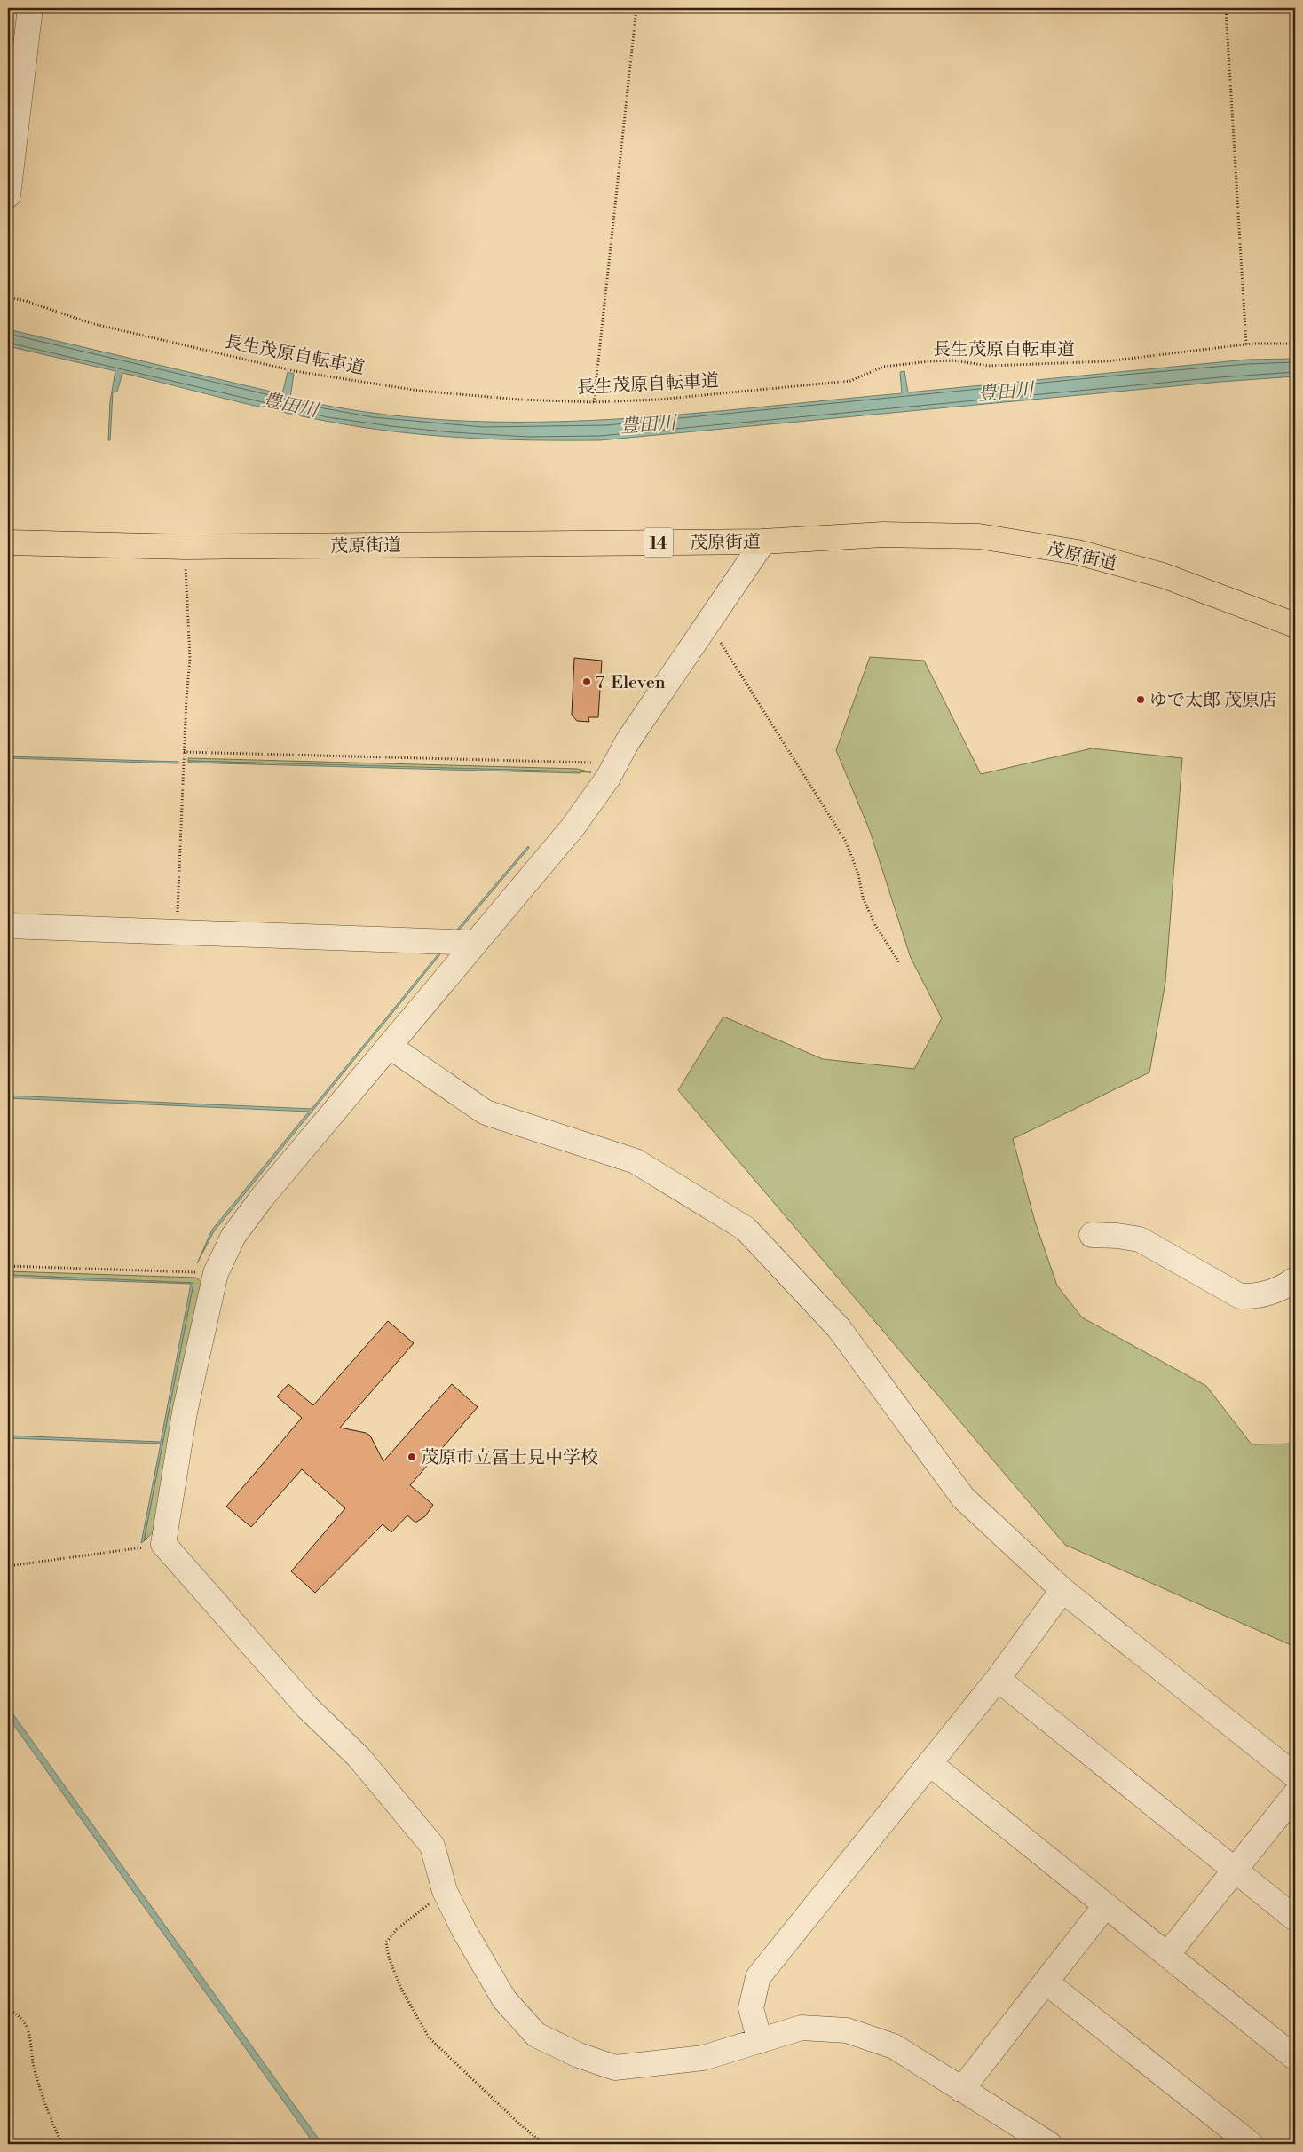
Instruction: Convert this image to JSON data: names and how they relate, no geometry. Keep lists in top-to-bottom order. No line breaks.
{"streets":{"main road":["茂原街道","14"],"path":["長生茂原自転車道"]},"water":["豊田川"],"places":["7-Eleven","ゆで太郎 茂原店","茂原市立冨士見中学校"]}
